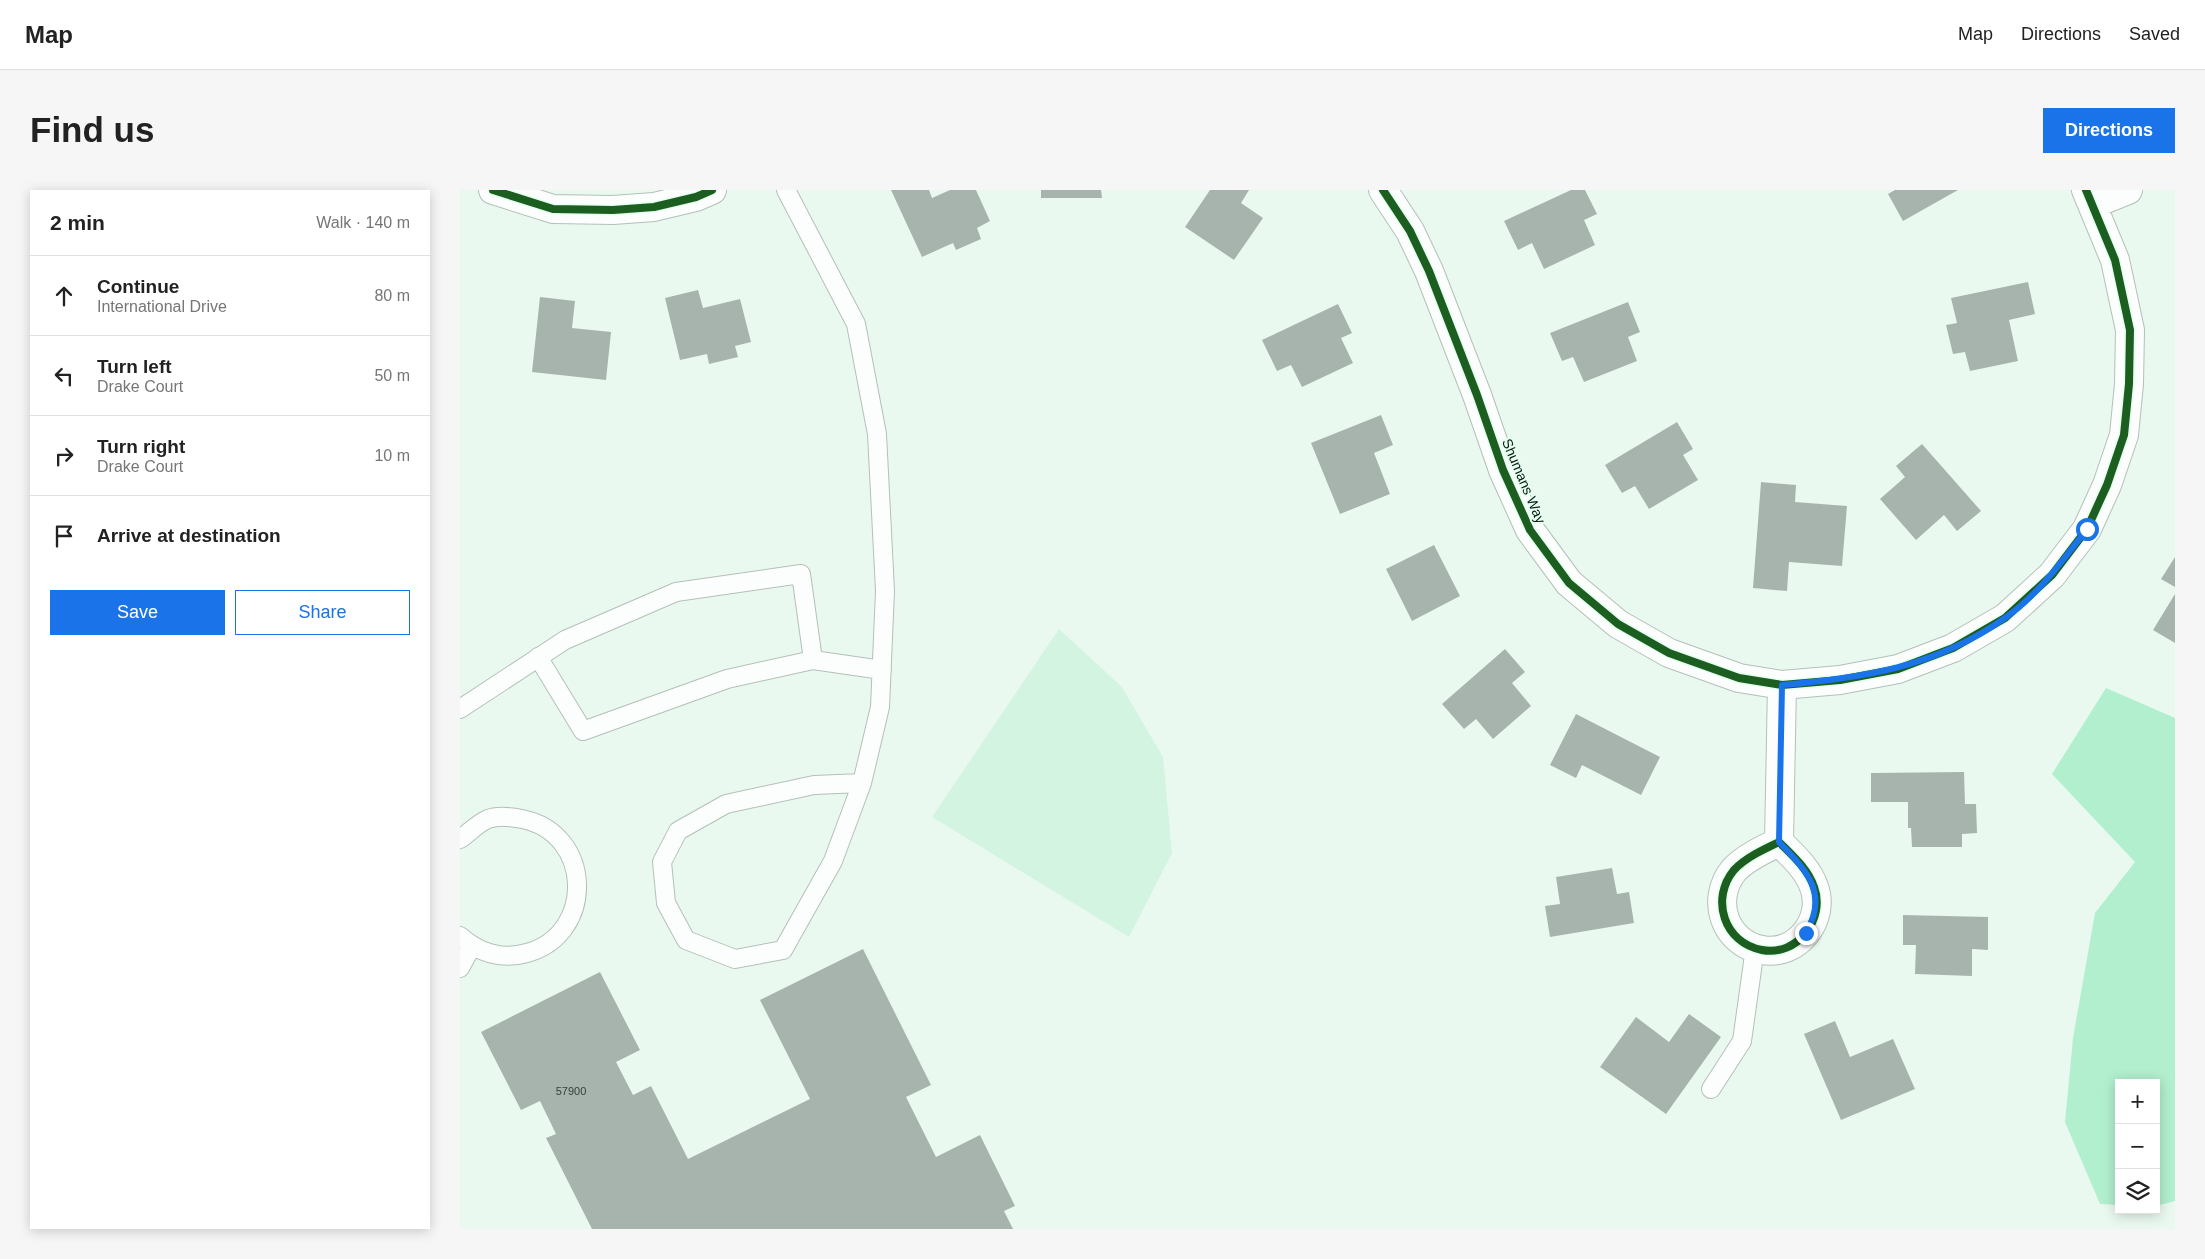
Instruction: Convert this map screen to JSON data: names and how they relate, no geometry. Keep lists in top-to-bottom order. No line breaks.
{"streets":{"street":["Shumans Way"]},"house_numbers":["57900"],"page":{"header":"Map","nav":["Map","Directions","Saved"],"buttons":["Directions",["Save","Share"]],"title":"Find us","heading":["2 min","Walk · 140 m"],"list":[["Continue","International Drive","80 m"],["Turn left","Drake Court","50 m"],["Turn right","Drake Court","10 m"],"Arrive at destination"],"map_buttons":["+","−"]}}
